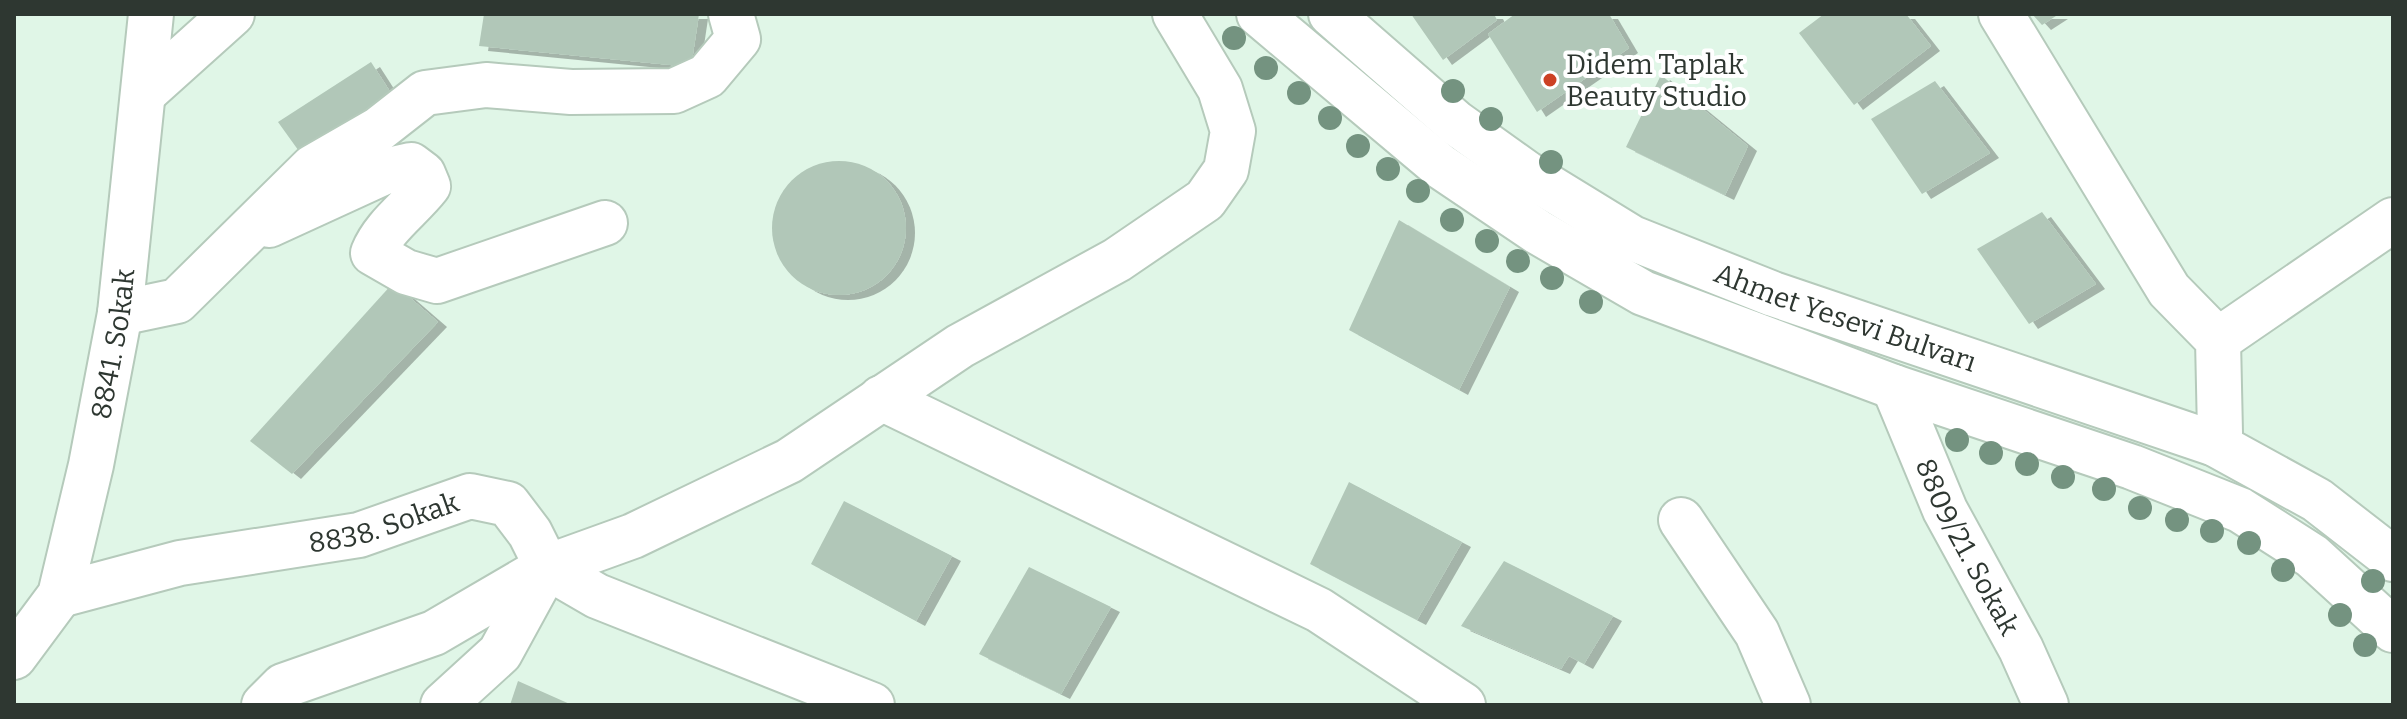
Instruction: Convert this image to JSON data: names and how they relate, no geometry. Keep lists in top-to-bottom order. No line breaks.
{"streets":{"street":["Ahmet Yesevi Bulvarı","8841. Sokak","8838. Sokak","8809/21. Sokak"]},"crossings":[["8841. Sokak","8838. Sokak"]],"places":["Didem Taplak Beauty Studio"]}
